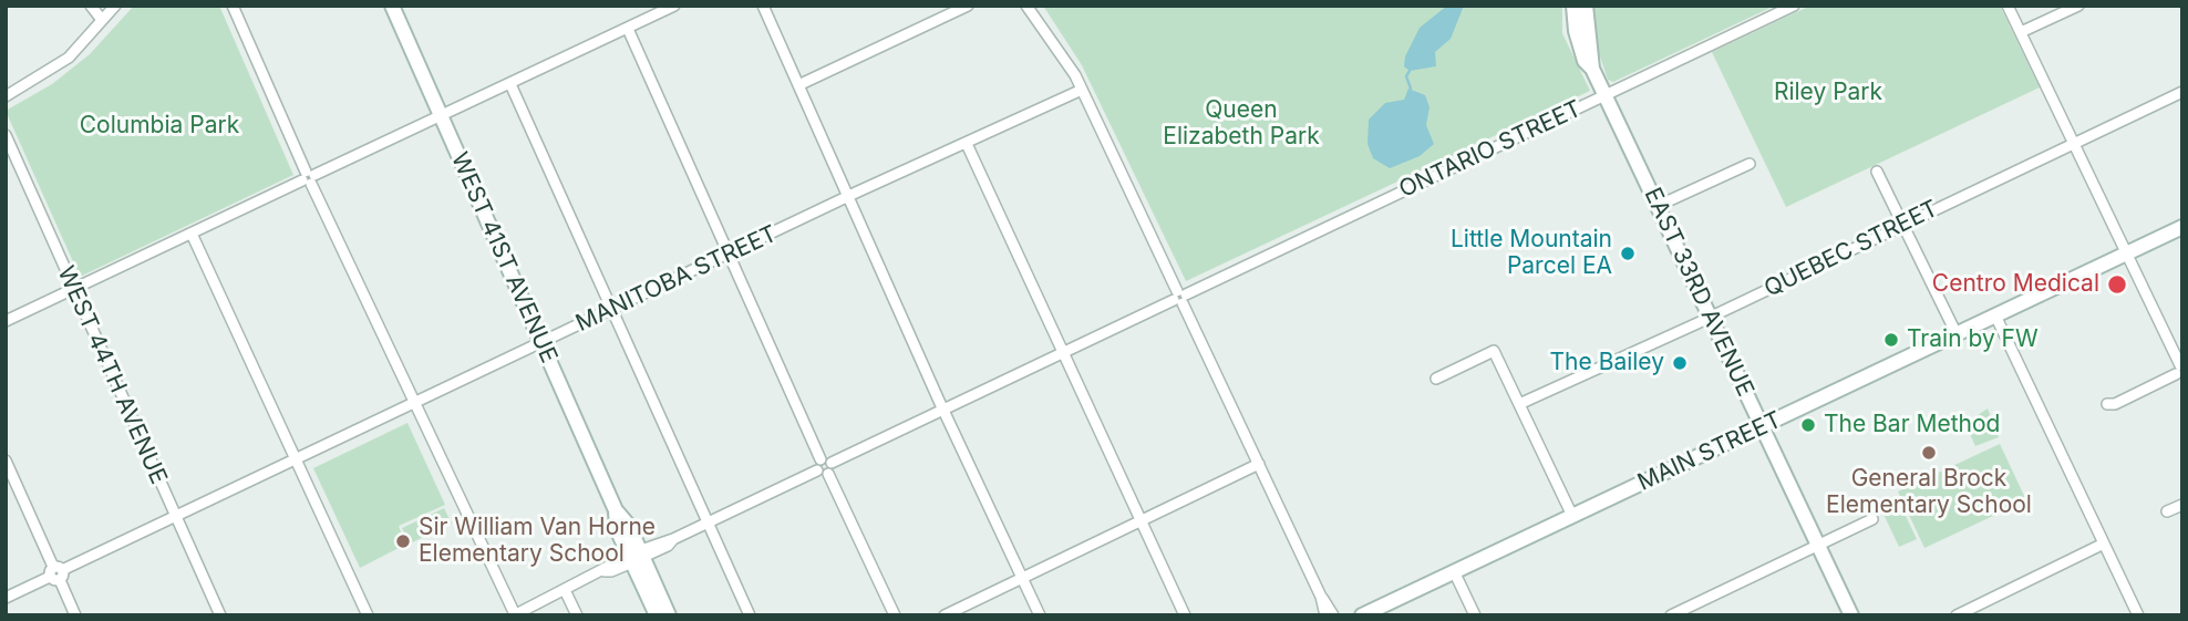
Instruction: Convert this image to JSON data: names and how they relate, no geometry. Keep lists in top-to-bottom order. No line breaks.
{"streets":{"main road":["WEST 41ST AVENUE","EAST 33RD AVENUE","MAIN STREET"],"street":["ONTARIO STREET","QUEBEC STREET","MANITOBA STREET","WEST 44TH AVENUE"]},"crossings":[["ONTARIO STREET","WEST 41ST AVENUE"],["ONTARIO STREET","EAST 33RD AVENUE"],["QUEBEC STREET","EAST 33RD AVENUE"],["WEST 41ST AVENUE","MANITOBA STREET"],["MANITOBA STREET","WEST 44TH AVENUE"],["EAST 33RD AVENUE","MAIN STREET"]],"parks":["Riley Park","Queen Elizabeth Park","Columbia Park"],"places":["Little Mountain Parcel EA","Centro Medical","Train by FW","The Bailey","The Bar Method","General Brock Elementary School","Sir William Van Horne Elementary School"]}
